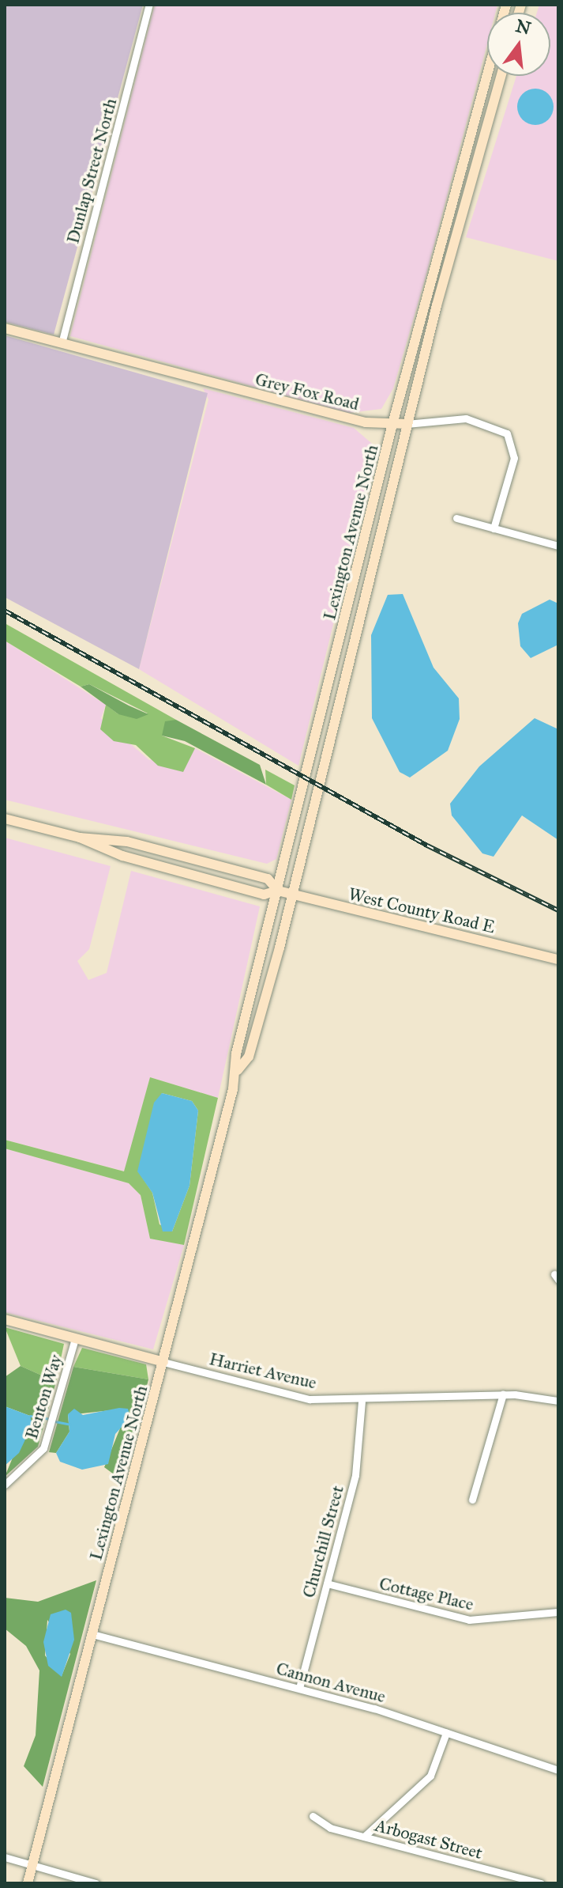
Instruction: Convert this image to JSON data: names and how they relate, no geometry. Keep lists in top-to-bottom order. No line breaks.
{"streets":{"main road":["Grey Fox Road","Lexington Avenue North","West County Road E","Harriet Avenue"],"street":["Dunlap Street North","Benton Way","Churchill Street","Cottage Place","Cannon Avenue","Arbogast Street"]},"crossings":[["Dunlap Street North","Grey Fox Road"],["Grey Fox Road","Lexington Avenue North"],["Lexington Avenue North","West County Road E"],["Lexington Avenue North","Harriet Avenue"],["Lexington Avenue North","Cannon Avenue"],["Harriet Avenue","Benton Way"],["Harriet Avenue","Churchill Street"],["Churchill Street","Cottage Place"],["Churchill Street","Cannon Avenue"]],"north":"top"}
